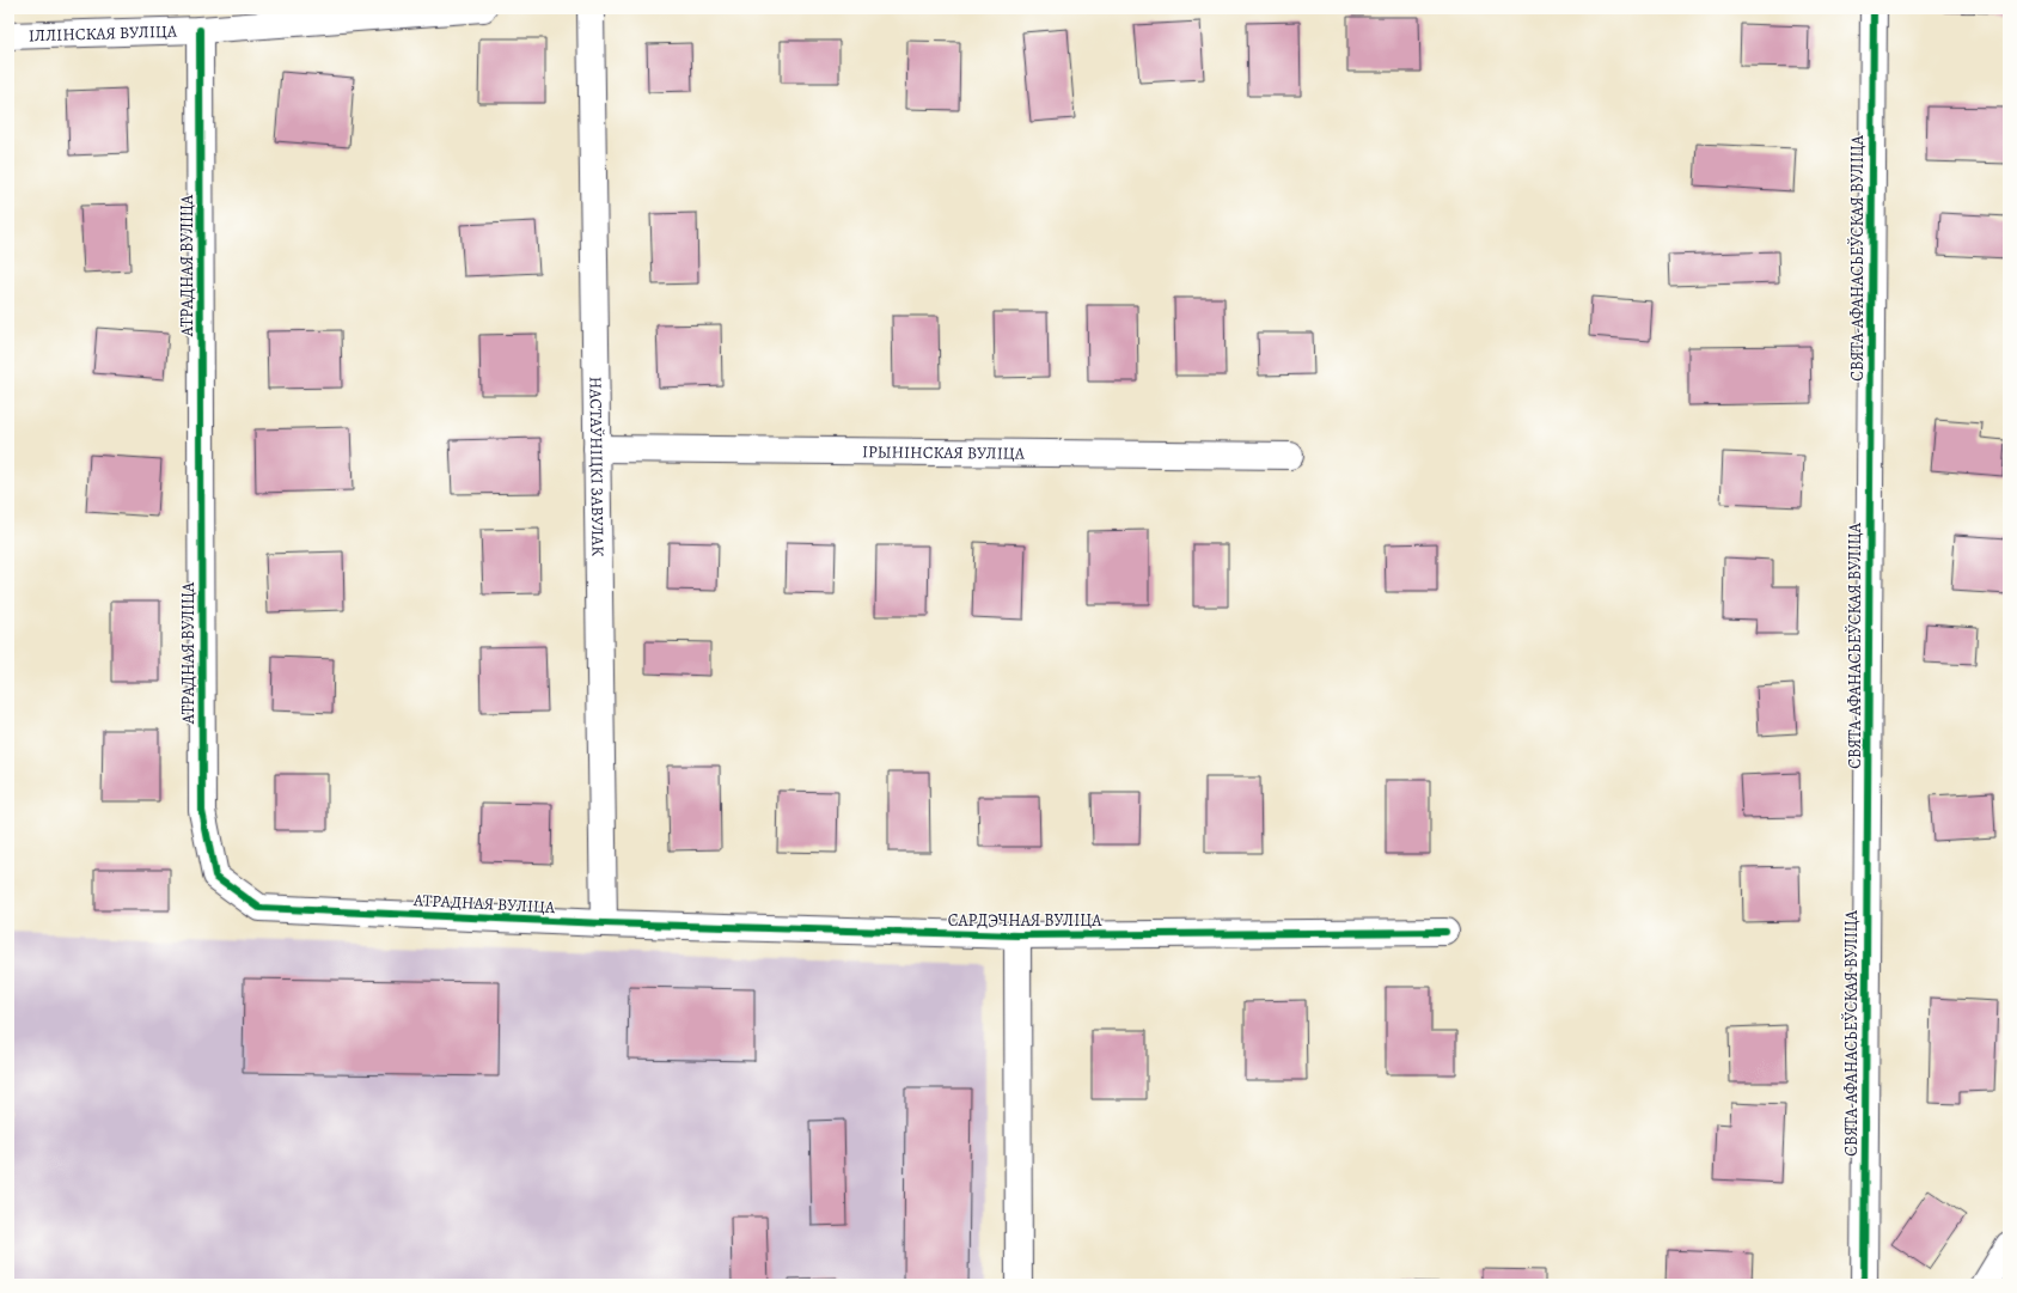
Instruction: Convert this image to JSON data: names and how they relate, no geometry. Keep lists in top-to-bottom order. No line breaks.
{"streets":{"street":["ІЛЛІНСКАЯ ВУЛІЦА","СВЯТА-АФАНАСЬЕЎСКАЯ ВУЛІЦА","АТРАДНАЯ ВУЛІЦА","ІРЫНІНСКАЯ ВУЛІЦА","НАСТАЎНІЦКІ ЗАВУЛАК","САРДЭЧНАЯ ВУЛІЦА"]},"crossings":[["ІЛЛІНСКАЯ ВУЛІЦА","АТРАДНАЯ ВУЛІЦА"],["АТРАДНАЯ ВУЛІЦА","НАСТАЎНІЦКІ ЗАВУЛАК"],["АТРАДНАЯ ВУЛІЦА","САРДЭЧНАЯ ВУЛІЦА"],["ІРЫНІНСКАЯ ВУЛІЦА","НАСТАЎНІЦКІ ЗАВУЛАК"],["НАСТАЎНІЦКІ ЗАВУЛАК","САРДЭЧНАЯ ВУЛІЦА"]]}
